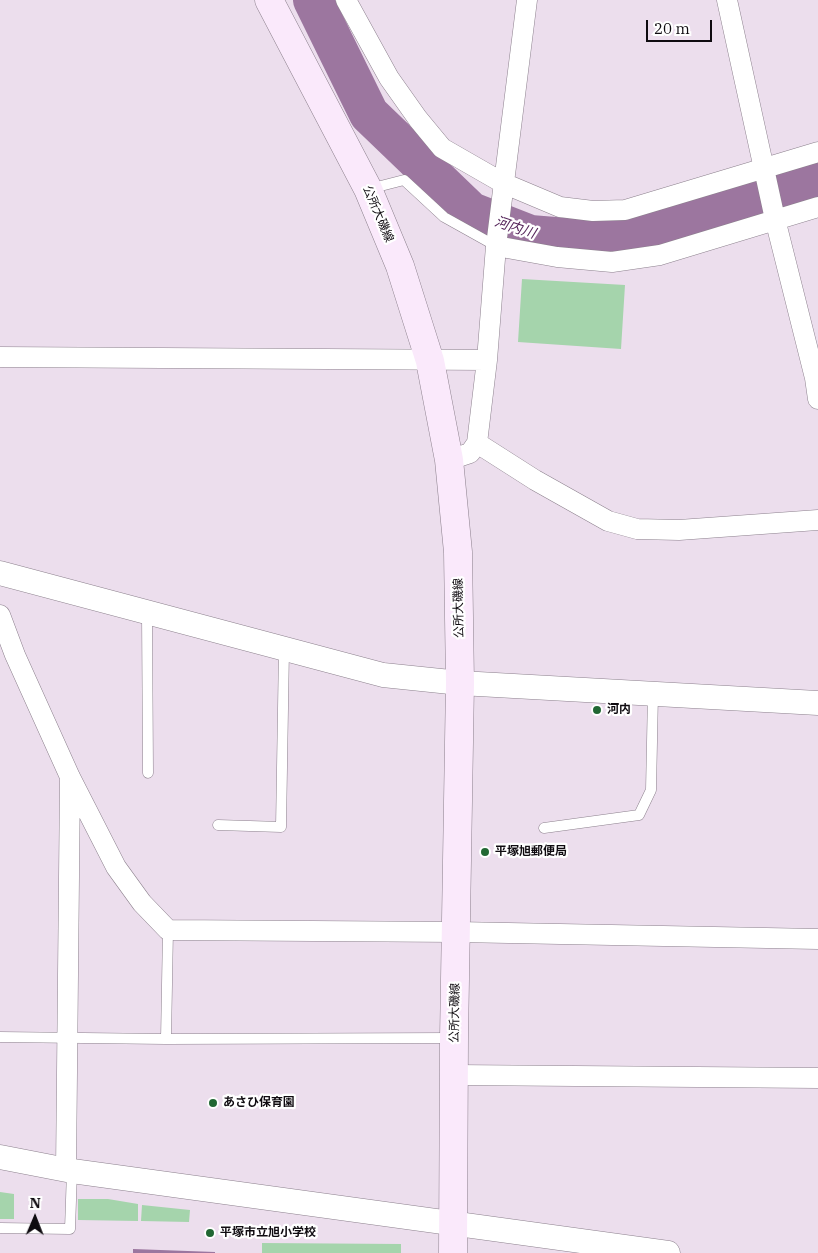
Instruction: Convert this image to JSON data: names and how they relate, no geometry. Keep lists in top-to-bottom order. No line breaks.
{"streets":{"main road":["公所大磯線"]},"water":["河内川"],"places":["河内","平塚旭郵便局","あさひ保育園","平塚市立旭小学校"],"scale_bar":"20 m","north":"top"}
